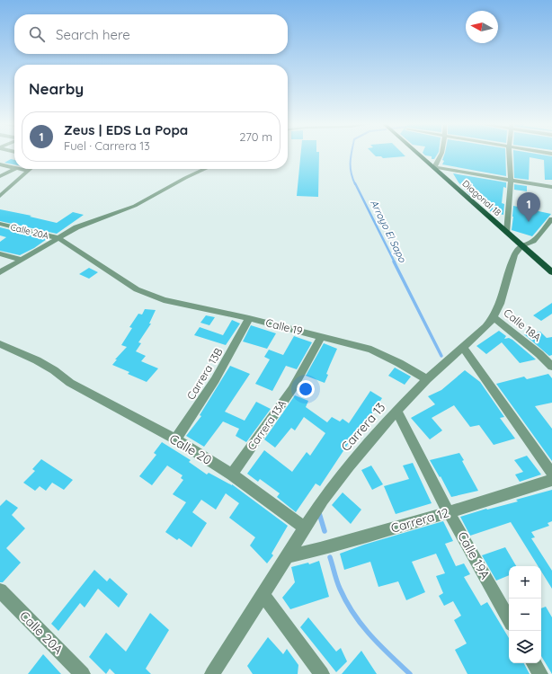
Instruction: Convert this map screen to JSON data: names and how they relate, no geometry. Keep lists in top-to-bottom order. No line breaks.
{"streets":{"main road":["Diagonal 18"],"street":["Calle 20A","Calle 18A","Calle 19","Carrera 13B","Carrera 13A","Carrera 13","Calle 20","Carrera 12","Calle 19A"]},"crossings":[["Diagonal 18","Carrera 13"],["Calle 20A","Calle 19"],["Calle 18A","Carrera 13"],["Calle 19","Carrera 13B"],["Calle 19","Carrera 13A"],["Calle 19","Carrera 13"],["Carrera 13B","Calle 20"],["Carrera 13A","Calle 20"],["Carrera 13","Calle 20"],["Carrera 13","Carrera 12"],["Carrera 13","Calle 19A"],["Carrera 12","Calle 19A"]],"water":["Arroyo El Sapo"],"north":"left","page":{"search":"Search here","heading":"Nearby","list":[{"mark":"1","name":"Zeus | EDS La Popa","note":"Fuel · Carrera 13","value":"270 m"}],"pins":"1","map_buttons":["+","−"]}}
